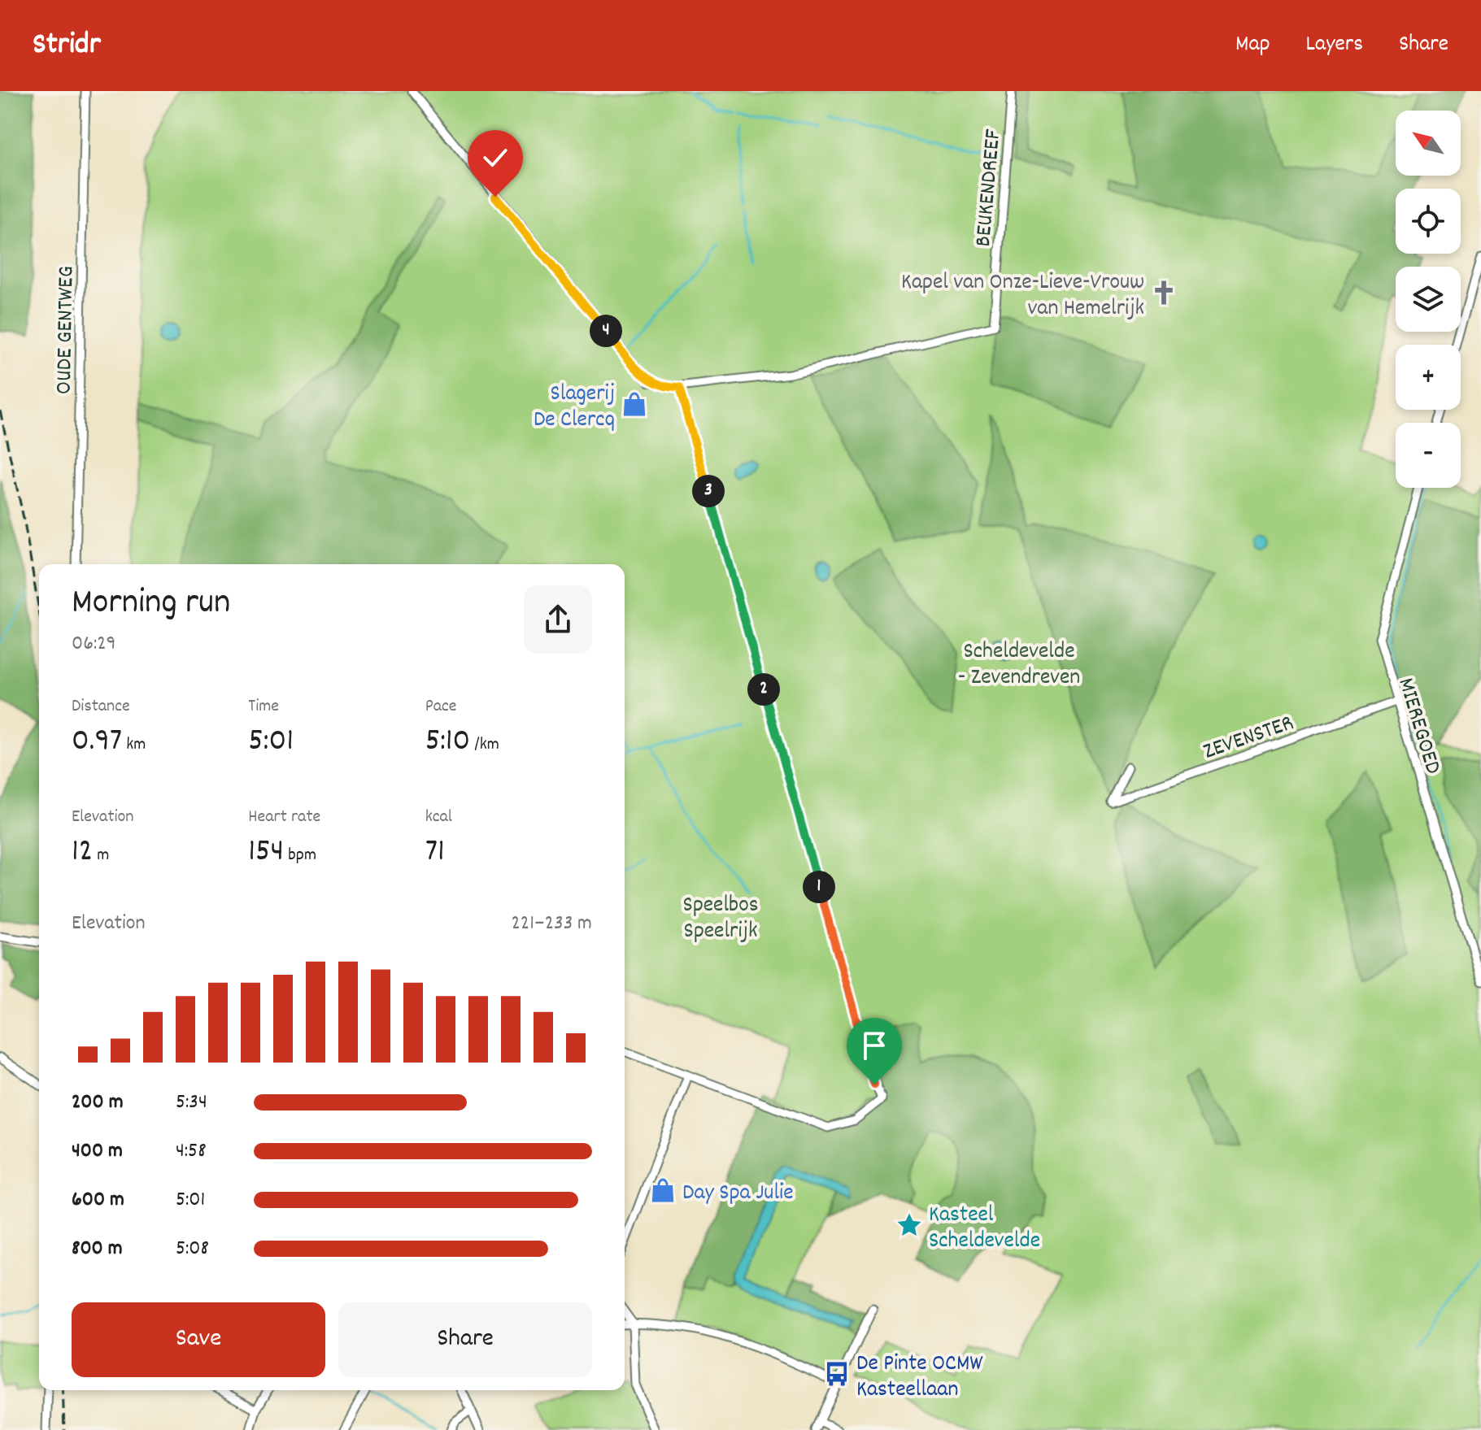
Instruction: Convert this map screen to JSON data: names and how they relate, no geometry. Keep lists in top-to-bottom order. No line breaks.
{"streets":{"street":["BEUKENDREEF","OUDE GENTWEG","MIEREGOED","ZEVENSTER"]},"crossings":[["MIEREGOED","ZEVENSTER"]],"parks":["Scheldevelde - Zevendreven","Speelbos Speelrijk"],"places":{"church":["Kapel van Onze-Lieve-Vrouw van Hemelrijk"],"shop":["Slagerij De Clercq","Day Spa Julie"],"place":["Kasteel Scheldevelde"],"bus stop":["De Pinte OCMW Kasteellaan"]},"north":"top left","page":{"header":"Stridr","nav":["Map","Layers","Share"],"map_buttons":["+","−"],"pins":["4","3","2","1"],"heading":["Morning run","06:29"],"stats":[["Distance","0.97 km"],["Time","5:01"],["Pace","5:10 /km"],["Elevation","12 m"],["Heart rate","154 bpm"],["kcal","71"]],"chart":["Elevation","221–233 m"],"list":[{"name":"200 m","note":"5:34"},{"name":"400 m","note":"4:58"},{"name":"600 m","note":"5:01"},{"name":"800 m","note":"5:08"}],"buttons":["Save","Share"]}}
